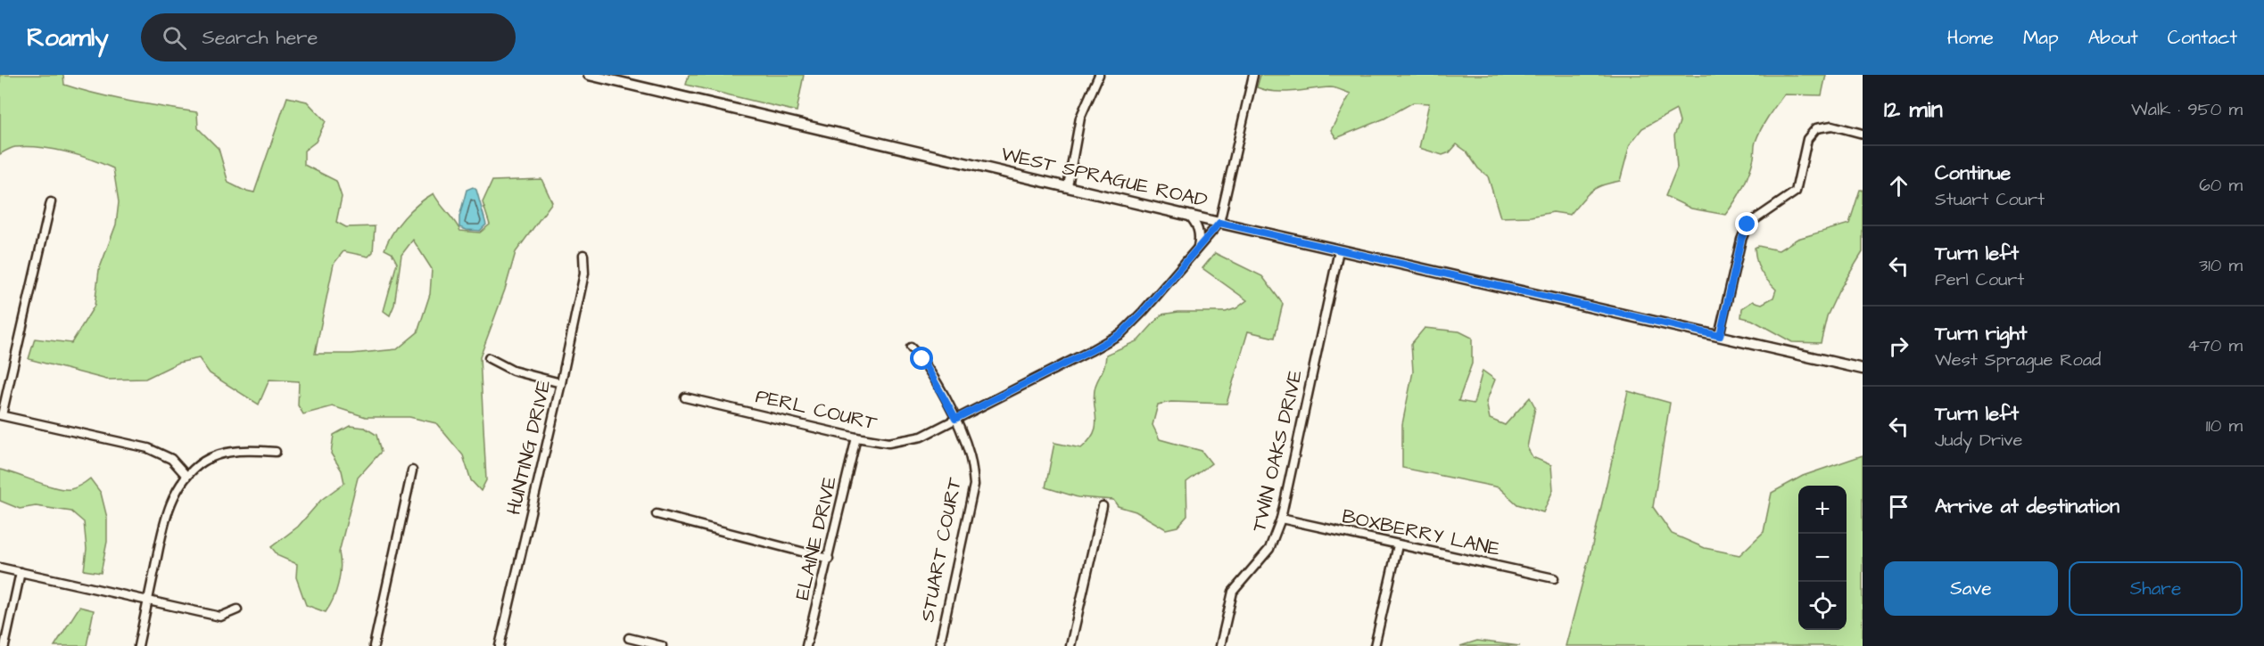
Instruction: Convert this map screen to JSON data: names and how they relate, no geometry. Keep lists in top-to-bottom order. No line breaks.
{"streets":{"street":["WEST SPRAGUE ROAD","PERL COURT","HUNTING DRIVE","TWIN OAKS DRIVE","BOXBERRY LANE","ELAINE DRIVE","STUART COURT"]},"crossings":[["WEST SPRAGUE ROAD","PERL COURT"],["WEST SPRAGUE ROAD","TWIN OAKS DRIVE"],["PERL COURT","ELAINE DRIVE"],["PERL COURT","STUART COURT"],["TWIN OAKS DRIVE","BOXBERRY LANE"]],"page":{"header":"Roamly","search":"Search here","nav":["Home","Map","About","Contact"],"heading":["12 min","Walk · 950 m"],"list":[["Continue","Stuart Court","60 m"],["Turn left","Perl Court","310 m"],["Turn right","West Sprague Road","470 m"],["Turn left","Judy Drive","110 m"],"Arrive at destination"],"map_buttons":["+","−"],"buttons":["Save","Share"]}}
